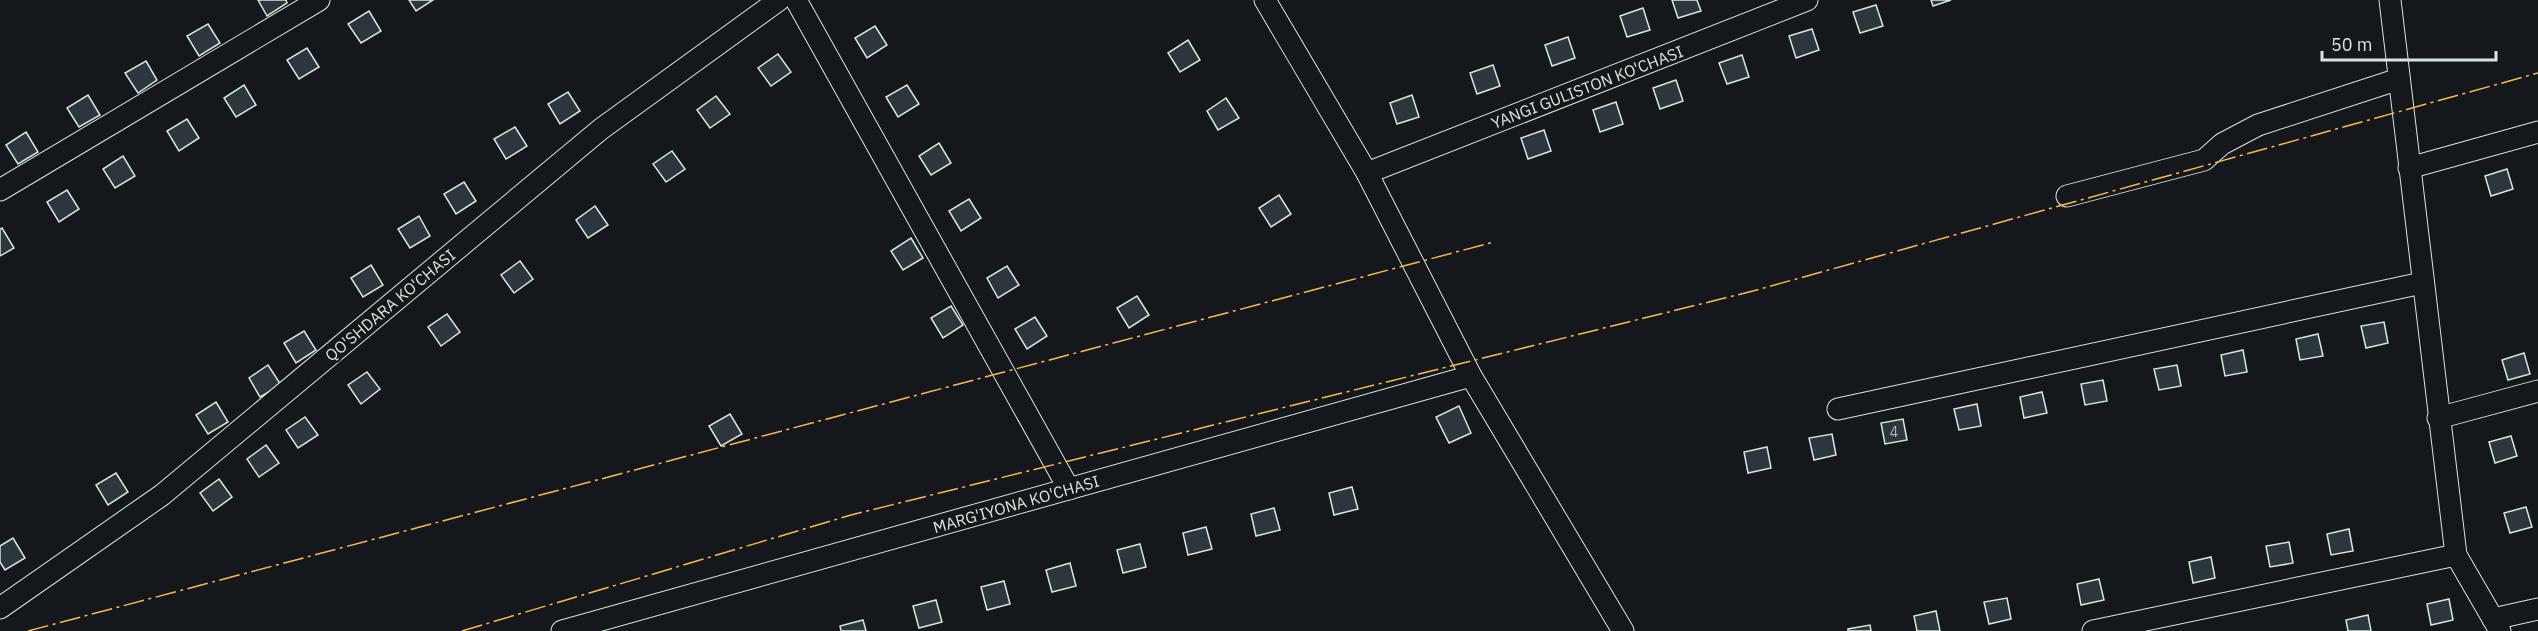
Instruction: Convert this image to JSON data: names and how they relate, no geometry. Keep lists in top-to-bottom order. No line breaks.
{"streets":{"street":["YANGI GULISTON KO'CHASI","QO'SHDARA KO'CHASI","MARG'IYONA KO'CHASI"]},"house_numbers":["4"],"scale_bar":"50 m"}
